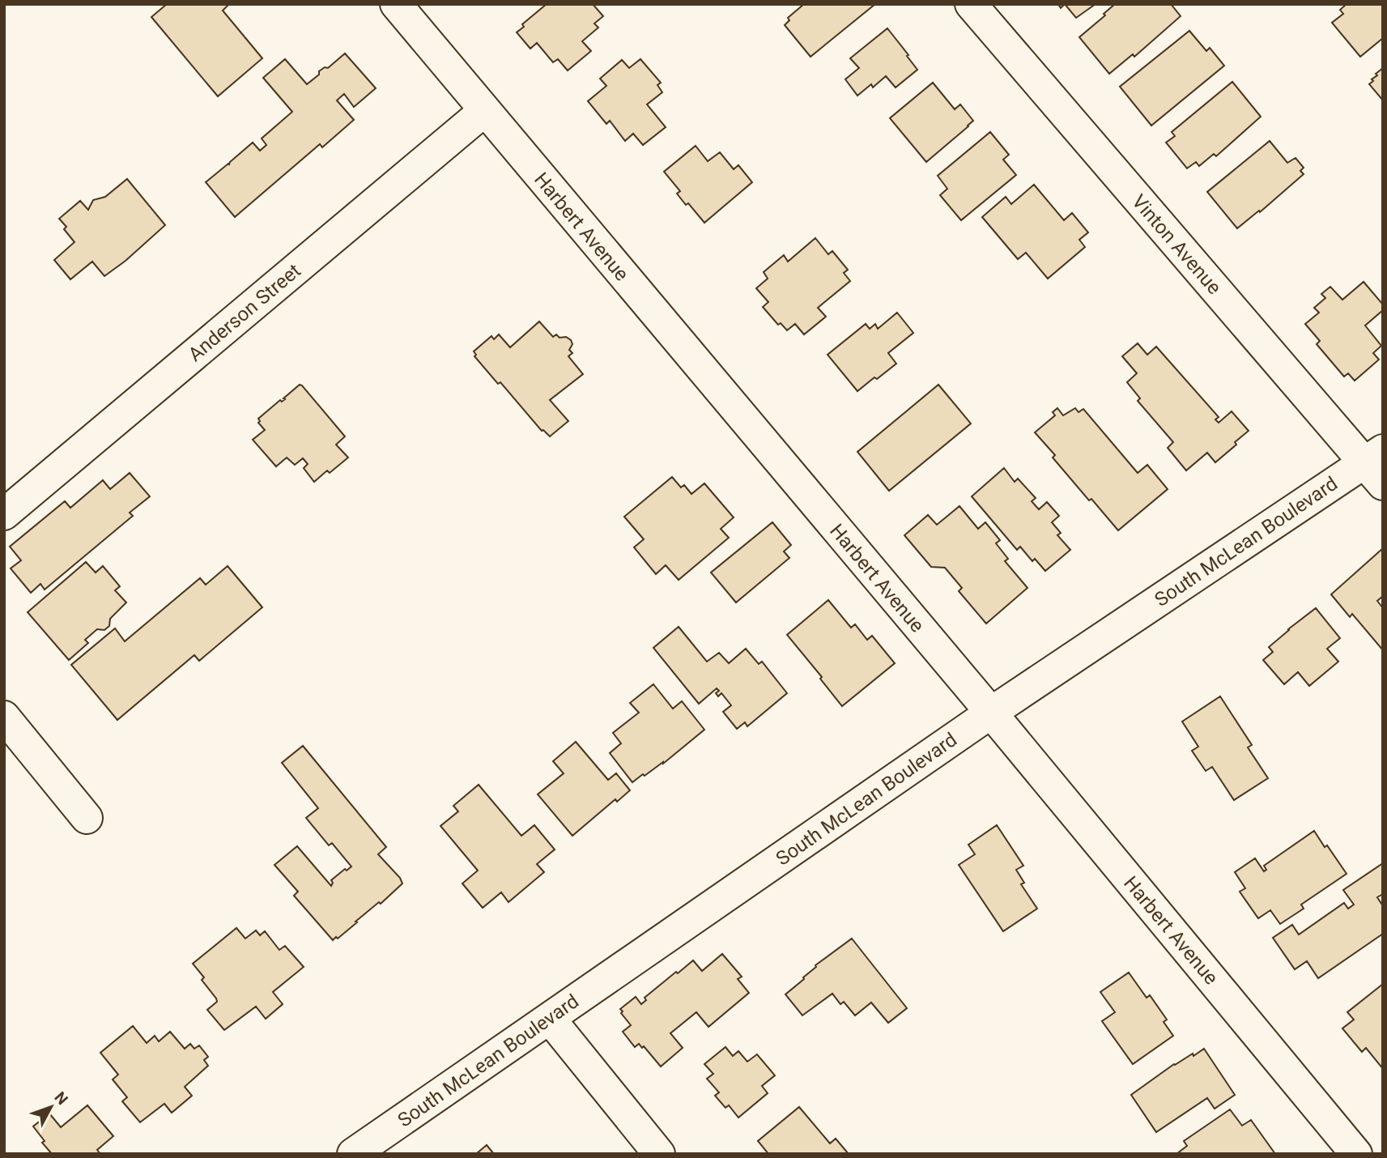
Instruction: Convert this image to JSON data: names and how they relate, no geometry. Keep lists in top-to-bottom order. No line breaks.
{"streets":{"street":["Harbert Avenue","Vinton Avenue","Anderson Street","South McLean Boulevard"]},"crossings":[["Harbert Avenue","Anderson Street"],["Harbert Avenue","South McLean Boulevard"],["Vinton Avenue","South McLean Boulevard"]],"north":"top right"}
